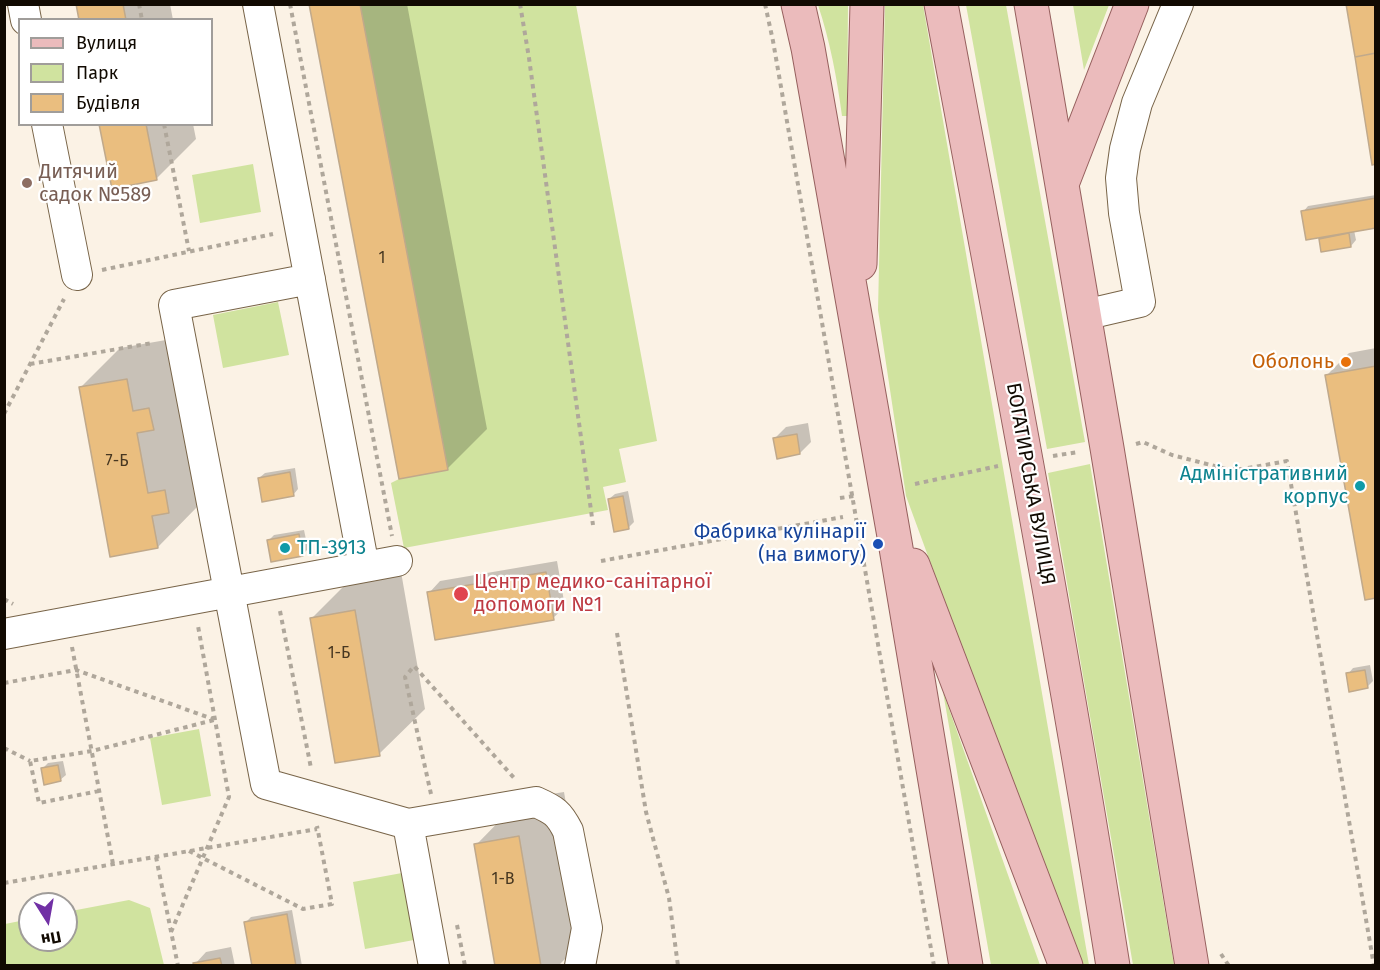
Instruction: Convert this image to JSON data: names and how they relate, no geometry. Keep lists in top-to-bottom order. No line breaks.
{"streets":{"main road":["БОГАТИРСЬКА ВУЛИЦЯ"]},"places":["Дитячий садок №589","Оболонь","Адміністративний корпус","Фабрика кулінарії (на вимогу)","ТП-3913","Центр медико-санітарної допомоги №1"],"house_numbers":["1","7-Б","1-Б","1-В"],"legend":["Вулиця","Парк","Будівля"],"north":"bottom"}
